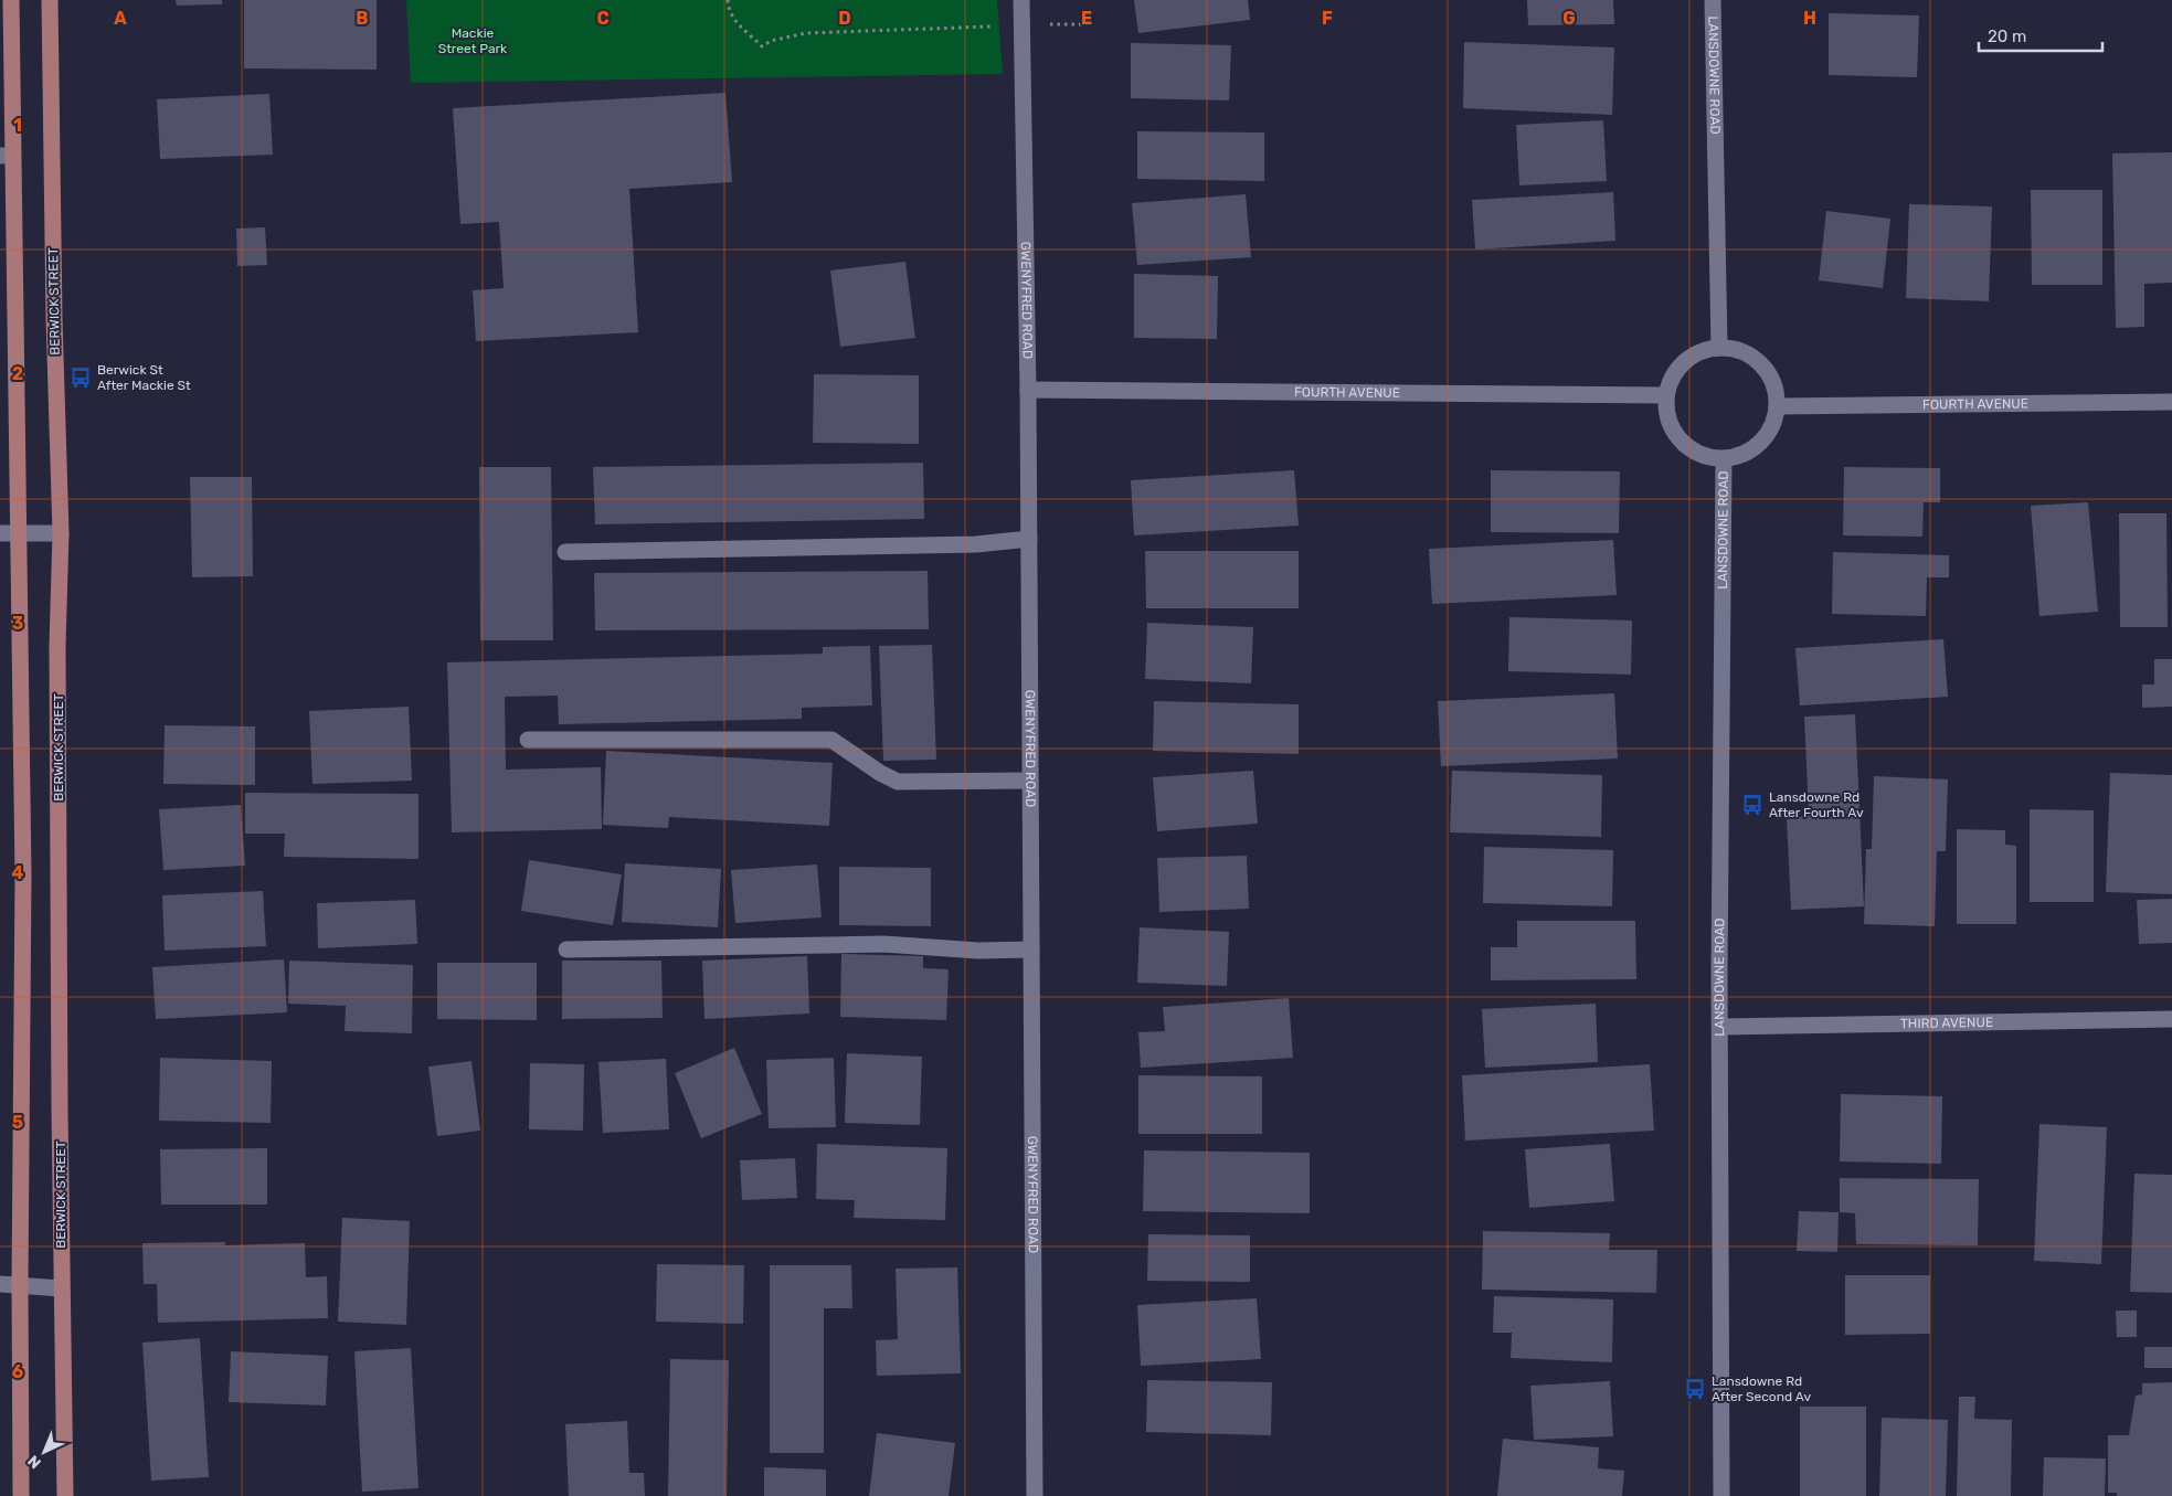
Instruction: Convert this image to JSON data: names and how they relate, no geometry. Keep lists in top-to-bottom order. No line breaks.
{"streets":{"main road":["BERWICK STREET"],"street":["LANSDOWNE ROAD","GWENYFRED ROAD","FOURTH AVENUE","THIRD AVENUE"]},"crossings":[["LANSDOWNE ROAD","FOURTH AVENUE"],["LANSDOWNE ROAD","THIRD AVENUE"],["GWENYFRED ROAD","FOURTH AVENUE"]],"parks":["Mackie Street Park"],"places":{"bus stop":["Berwick St After Mackie St","Lansdowne Rd After Fourth Av","Lansdowne Rd After Second Av"]},"scale_bar":"20 m","north":"bottom left","grid":{"columns":["A","B","C","D","E","F","G","H"],"rows":["1","2","3","4","5","6"]}}
